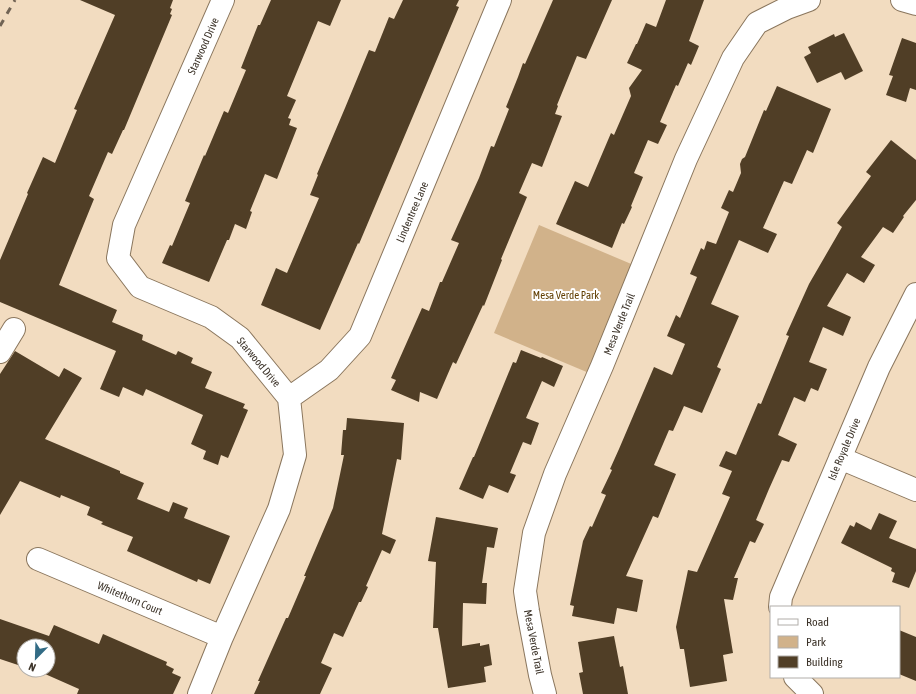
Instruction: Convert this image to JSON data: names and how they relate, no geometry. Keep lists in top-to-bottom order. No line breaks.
{"streets":{"street":["Starwood Drive","Lindentree Lane","Mesa Verde Trail","Isle Royale Drive","Whitethorn Court"]},"crossings":[["Starwood Drive","Lindentree Lane"]],"parks":["Mesa Verde Park"],"legend":["Road","Park","Building"],"north":"bottom left"}
